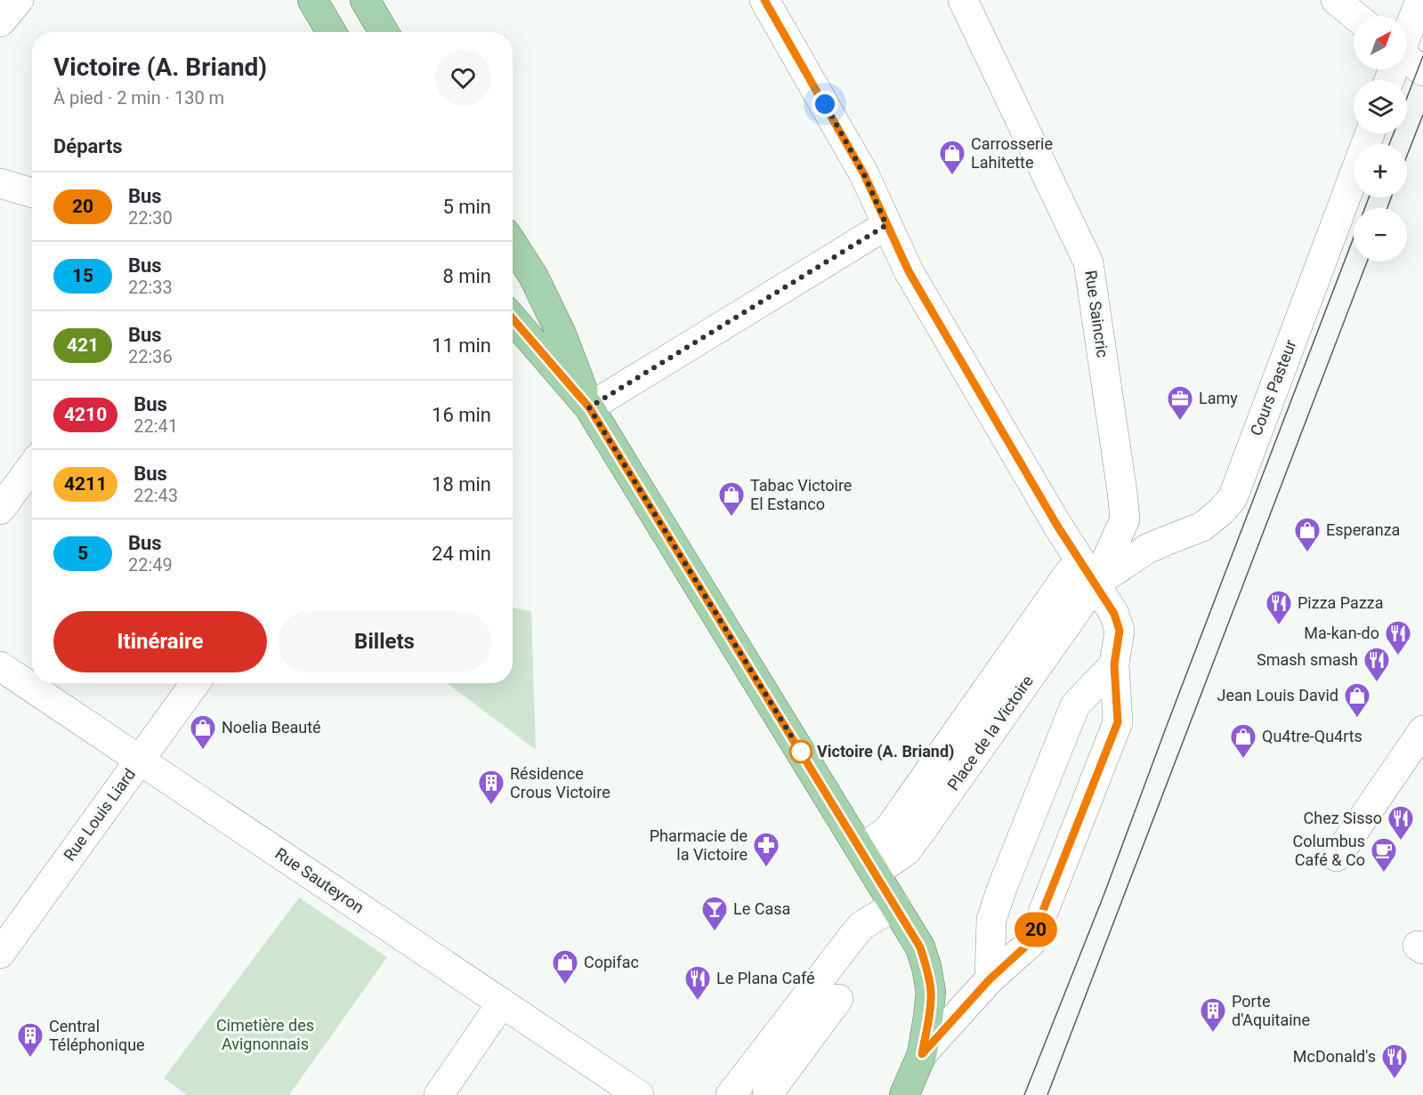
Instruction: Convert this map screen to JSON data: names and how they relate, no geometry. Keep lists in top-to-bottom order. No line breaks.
{"streets":{"street":["Rue Saincric","Cours Pasteur","Rue Louis Liard","Rue Sauteyron"]},"crossings":[["Rue Saincric","Cours Pasteur"],["Rue Louis Liard","Rue Sauteyron"]],"parks":["Cimetière des Avignonnais"],"places":{"shop":["Carrosserie Lahitette","Tabac Victoire El Estanco","Esperanza","Jean Louis David","Noelia Beauté","Qu4tre-Qu4rts","Copifac"],"office":["Lamy"],"restaurant":["Pizza Pazza","Ma-kan-do","Smash smash","Chez Sisso","Le Plana Café","McDonald's"],"other":["Victoire (A. Briand)"],"building":["Résidence Crous Victoire","Porte d'Aquitaine","Central Téléphonique"],"pharmacy":["Pharmacie de la Victoire"],"cafe":["Columbus Café & Co"],"bar":["Le Casa"]},"lines":["bus line 20"],"north":"top right","page":{"on_map":"20","map_buttons":["+","−"],"heading":[["Victoire (A. Briand)","À pied · 2 min · 130 m"],"Départs"],"list":[{"mark":"20","name":"Bus","note":"22:30","value":"5 min"},{"mark":"15","name":"Bus","note":"22:33","value":"8 min"},{"mark":"421","name":"Bus","note":"22:36","value":"11 min"},{"mark":"4210","name":"Bus","note":"22:41","value":"16 min"},{"mark":"4211","name":"Bus","note":"22:43","value":"18 min"},{"mark":"5","name":"Bus","note":"22:49","value":"24 min"}],"buttons":["Itinéraire","Billets"]}}
